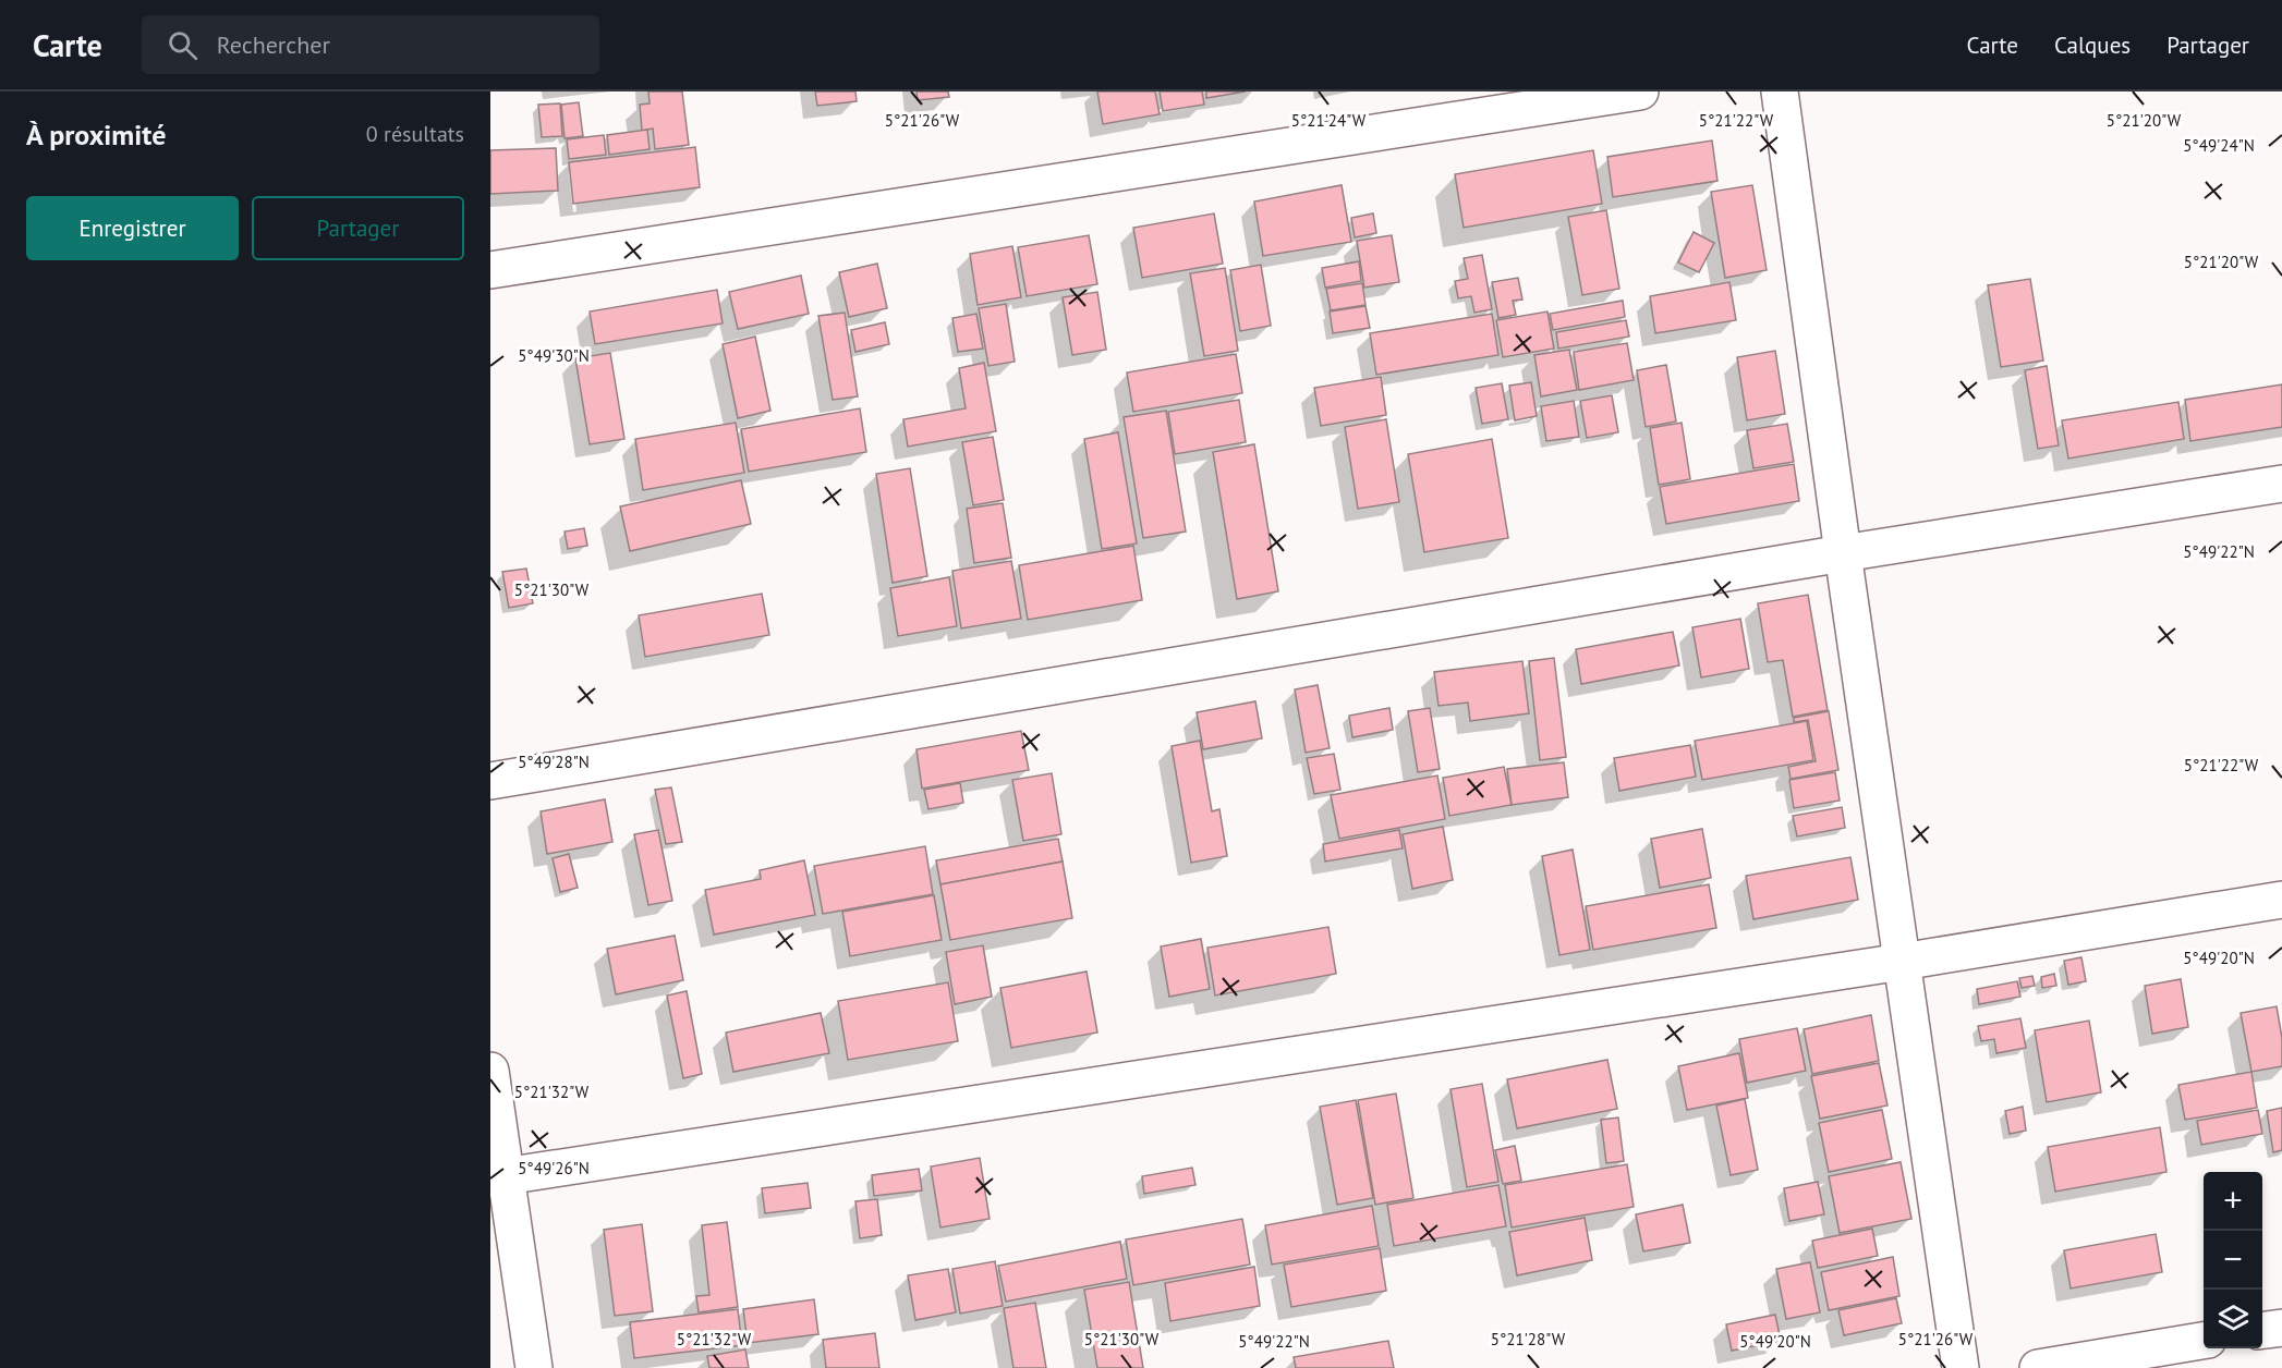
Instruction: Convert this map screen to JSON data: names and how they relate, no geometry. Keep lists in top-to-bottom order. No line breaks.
{"page":{"header":"Carte","search":"Rechercher","nav":["Carte","Calques","Partager"],"heading":["À proximité","0 résultats"],"buttons":["Enregistrer","Partager"],"map_buttons":["+","−"]},"coordinates":["5°21'26\"W","5°21'20\"W","5°21'24\"W","5°21'22\"W","5°49'24\"N","5°49'30\"N","5°49'22\"N","5°21'30\"W","5°49'28\"N","5°49'20\"N","5°21'32\"W","5°49'26\"N","5°21'28\"W"]}
